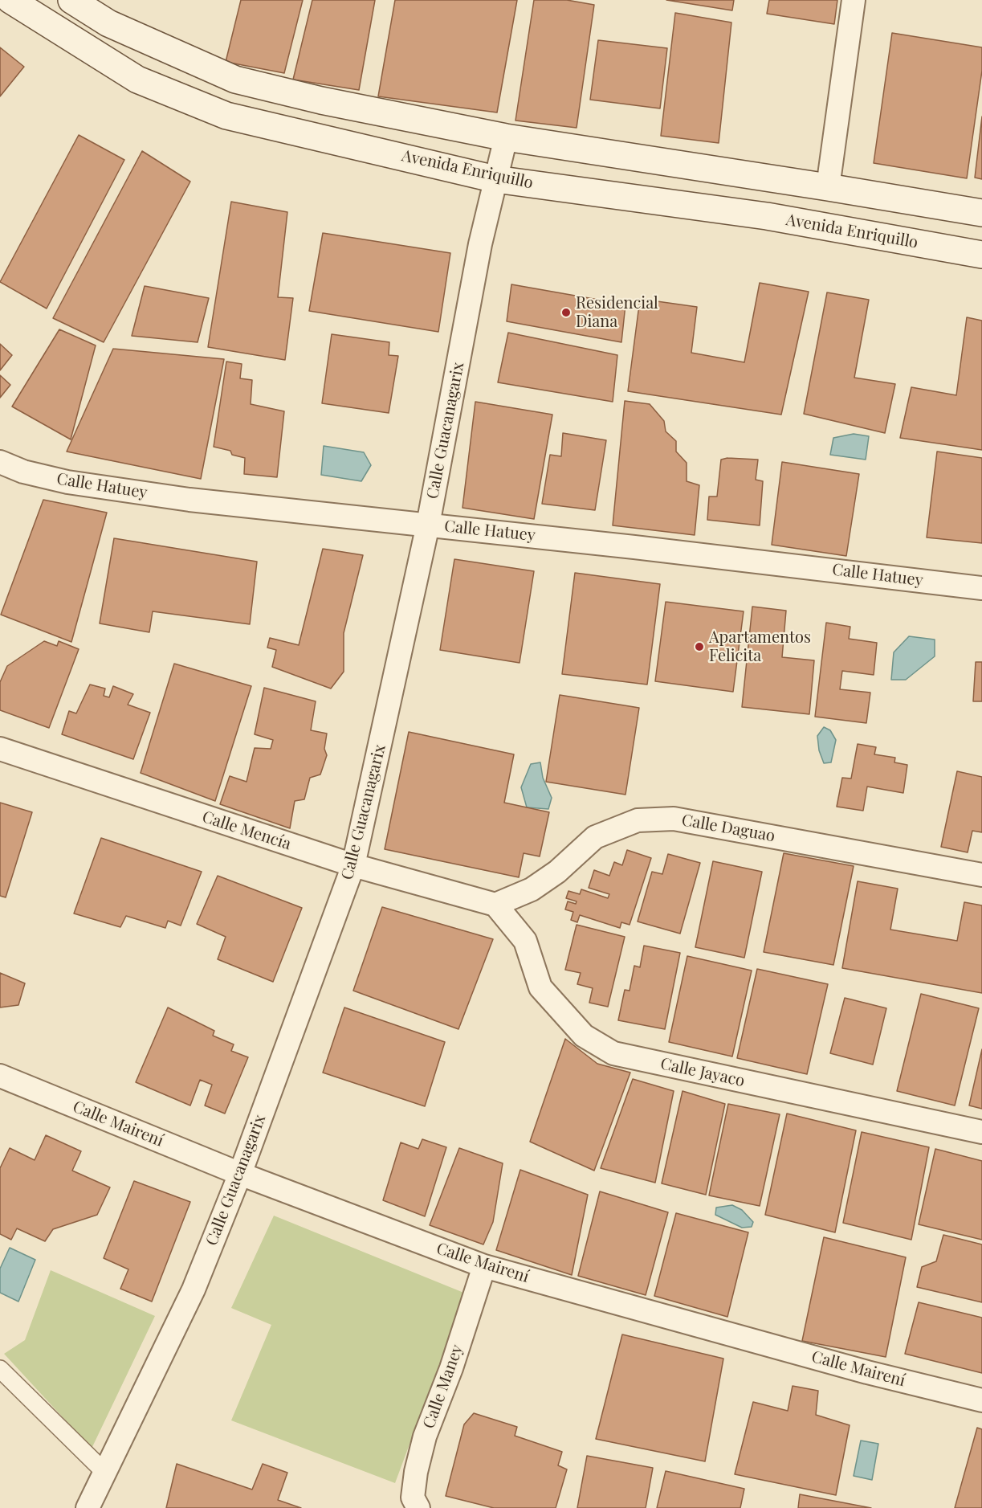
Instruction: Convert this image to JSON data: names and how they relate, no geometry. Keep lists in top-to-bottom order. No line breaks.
{"streets":{"main road":["Avenida Enriquillo"],"street":["Calle Guacanagarix","Calle Hatuey","Calle Daguao","Calle Mencía","Calle Jayaco","Calle Mairení","Calle Maney"]},"crossings":[["Avenida Enriquillo","Calle Guacanagarix"],["Calle Guacanagarix","Calle Hatuey"],["Calle Guacanagarix","Calle Mencía"],["Calle Guacanagarix","Calle Mairení"],["Calle Daguao","Calle Mencía"],["Calle Daguao","Calle Jayaco"],["Calle Mencía","Calle Jayaco"],["Calle Mairení","Calle Maney"]],"places":["Residencial Diana","Apartamentos Felicita"]}
